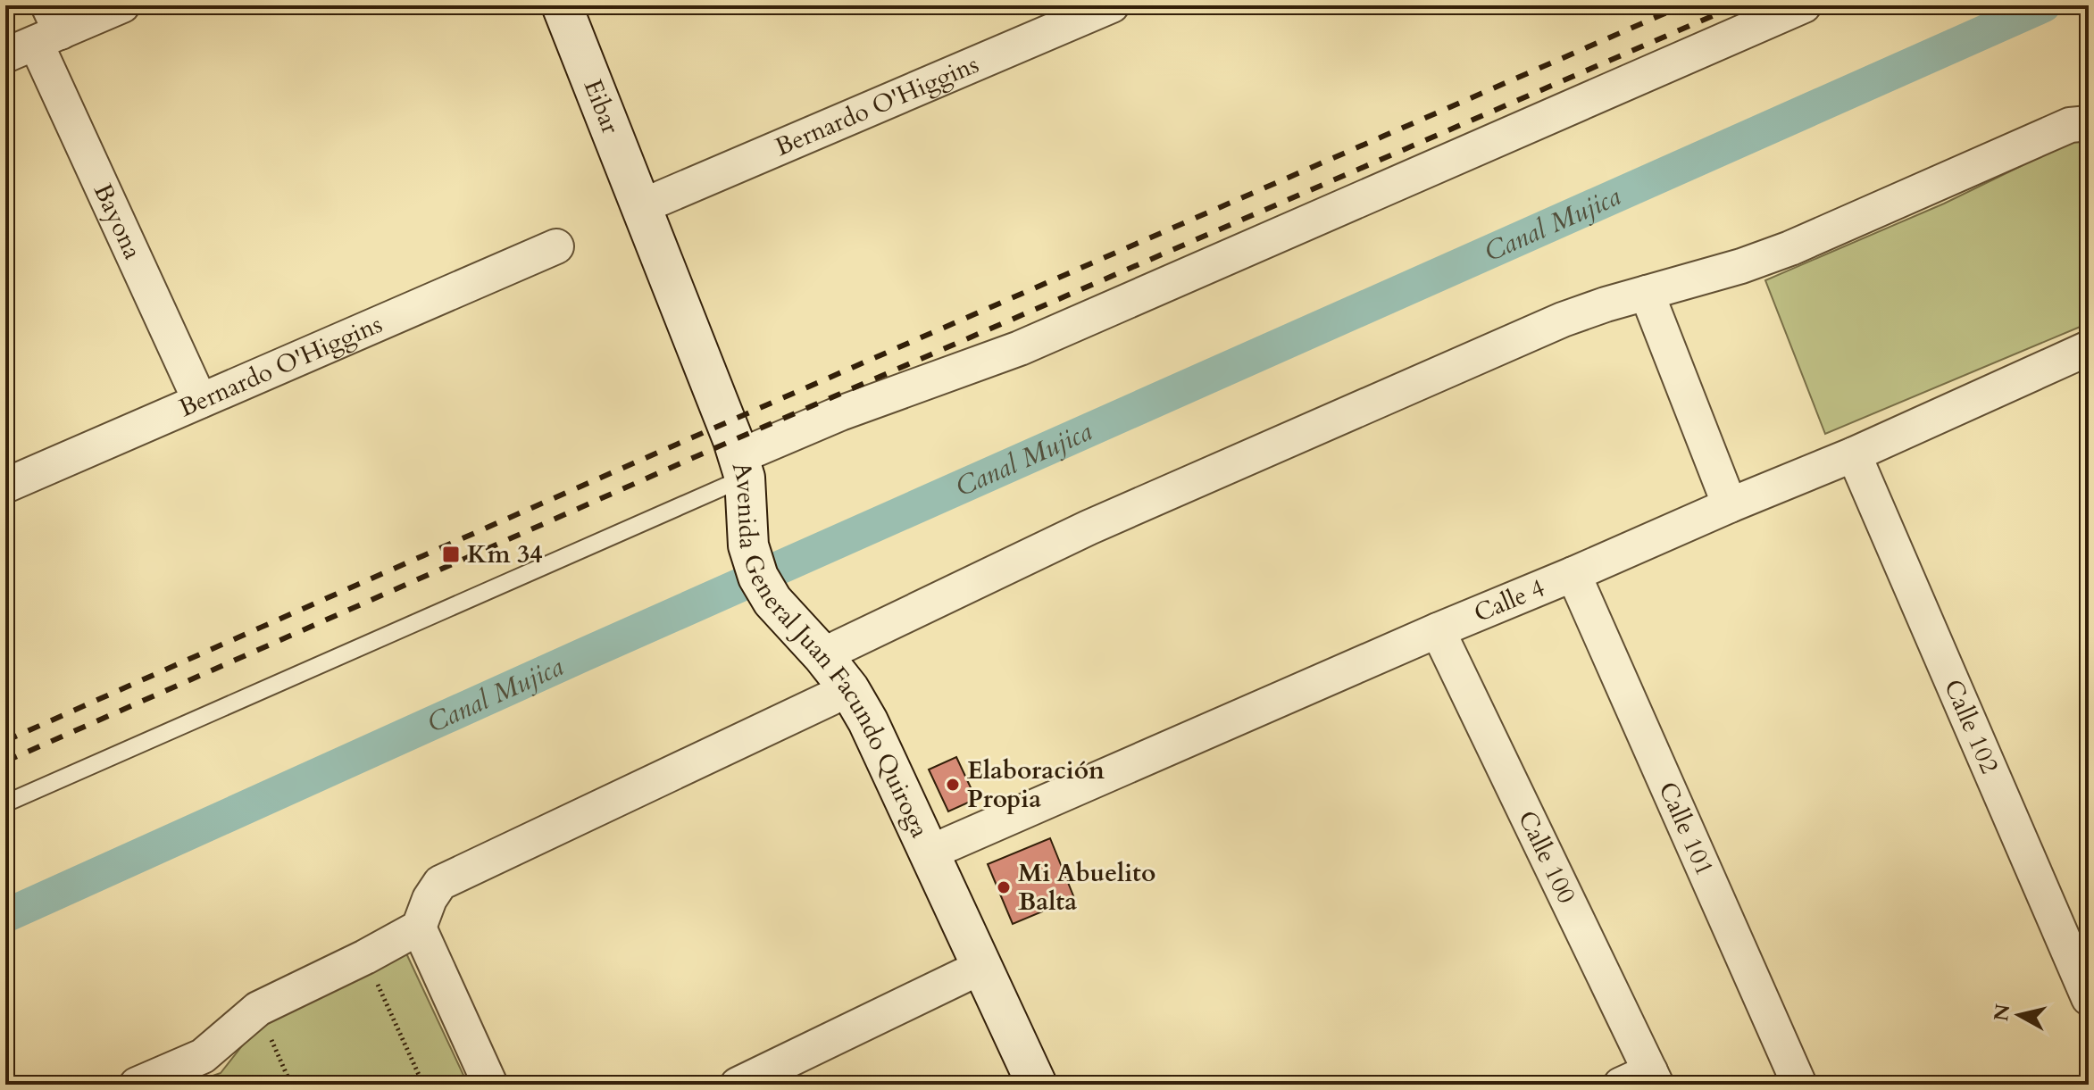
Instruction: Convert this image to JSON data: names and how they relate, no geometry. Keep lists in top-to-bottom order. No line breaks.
{"streets":{"street":["Eibar","Bernardo O'Higgins","Bayona","Calle 4","Avenida General Juan Facundo Quiroga","Calle 102","Calle 101","Calle 100"]},"crossings":[["Eibar","Bernardo O'Higgins"],["Eibar","Avenida General Juan Facundo Quiroga"],["Bernardo O'Higgins","Bayona"],["Bernardo O'Higgins","Avenida General Juan Facundo Quiroga"],["Calle 4","Avenida General Juan Facundo Quiroga"],["Calle 4","Calle 102"],["Calle 4","Calle 101"],["Calle 4","Calle 100"]],"water":["Canal Mujica"],"places":{"transit":["Km 34"],"other":["Elaboración Propia","Mi Abuelito Balta"]},"north":"left"}
